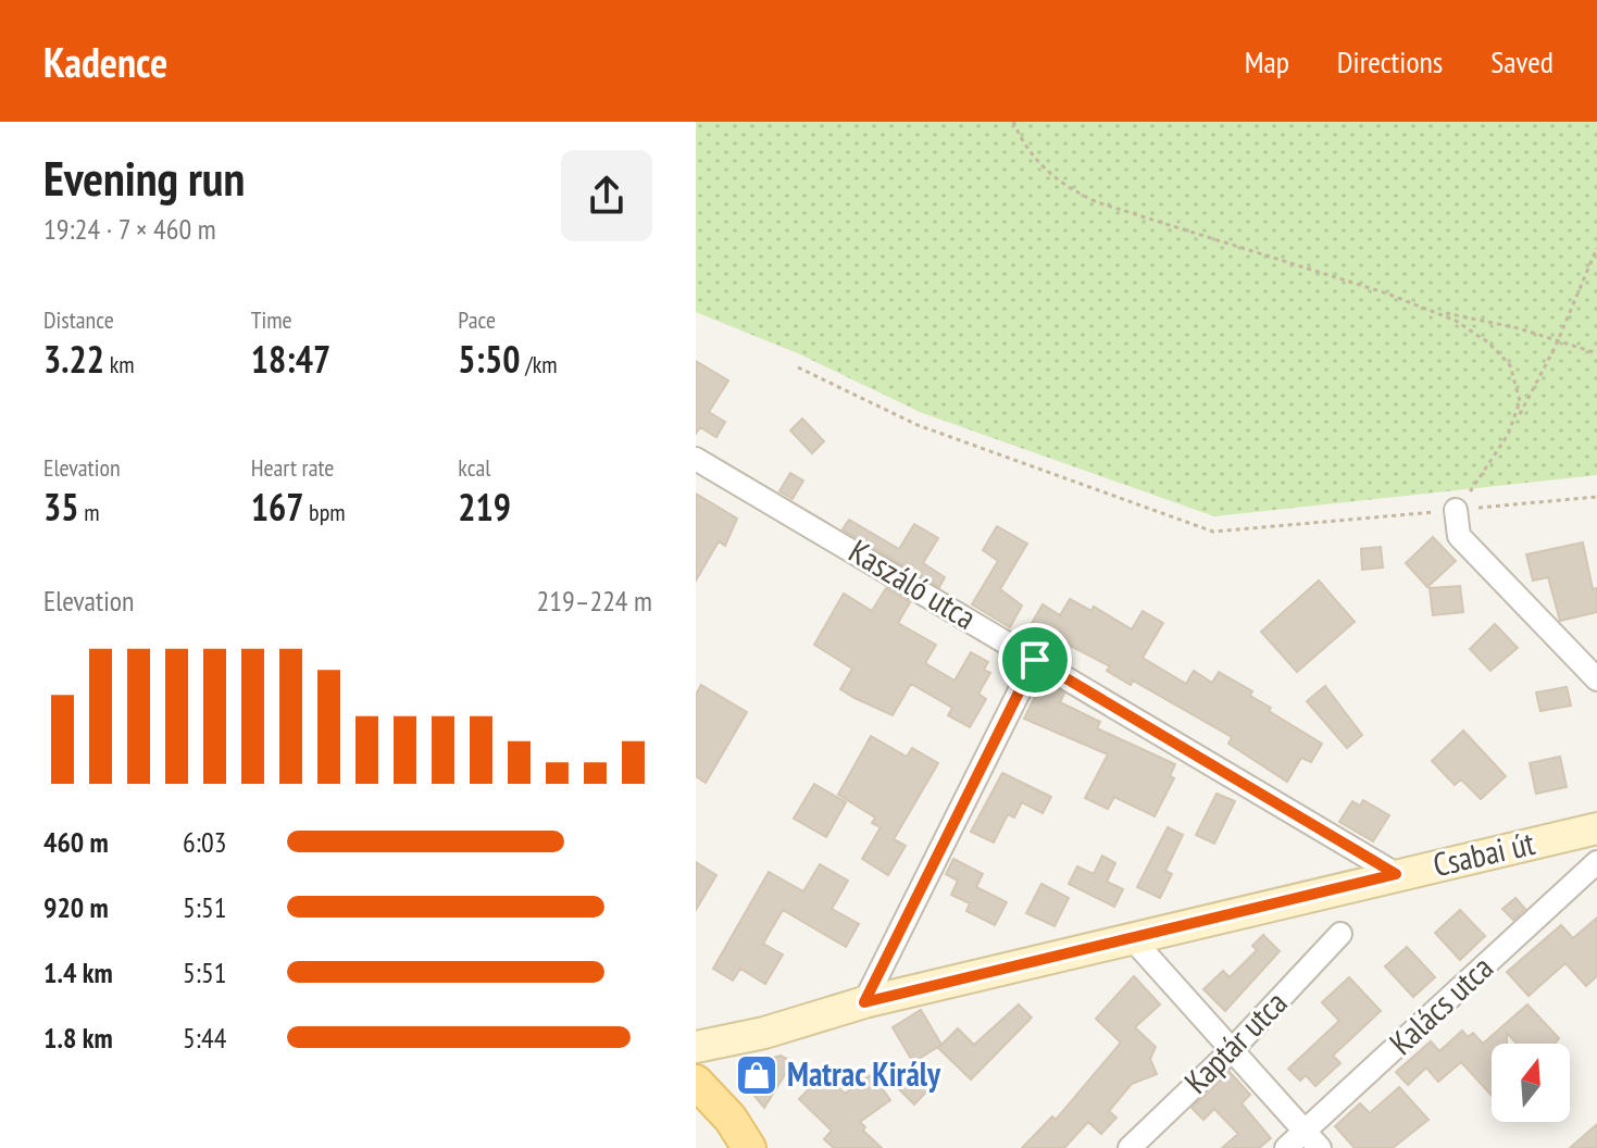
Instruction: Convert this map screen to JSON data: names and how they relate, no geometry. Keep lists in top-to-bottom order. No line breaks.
{"streets":{"main road":["Csabai út"],"street":["Kaszáló utca","Kalács utca","Kaptár utca"]},"crossings":[["Kaszáló utca","Csabai út"]],"places":{"shop":["Matrac Király"]},"north":"top","page":{"header":"Kadence","nav":["Map","Directions","Saved"],"heading":["Evening run","19:24 · 7 × 460 m"],"stats":[["Distance","3.22 km"],["Time","18:47"],["Pace","5:50 /km"],["Elevation","35 m"],["Heart rate","167 bpm"],["kcal","219"]],"chart":["Elevation","219–224 m"],"list":[{"name":"460 m","note":"6:03"},{"name":"920 m","note":"5:51"},{"name":"1.4 km","note":"5:51"},{"name":"1.8 km","note":"5:44"}]}}
